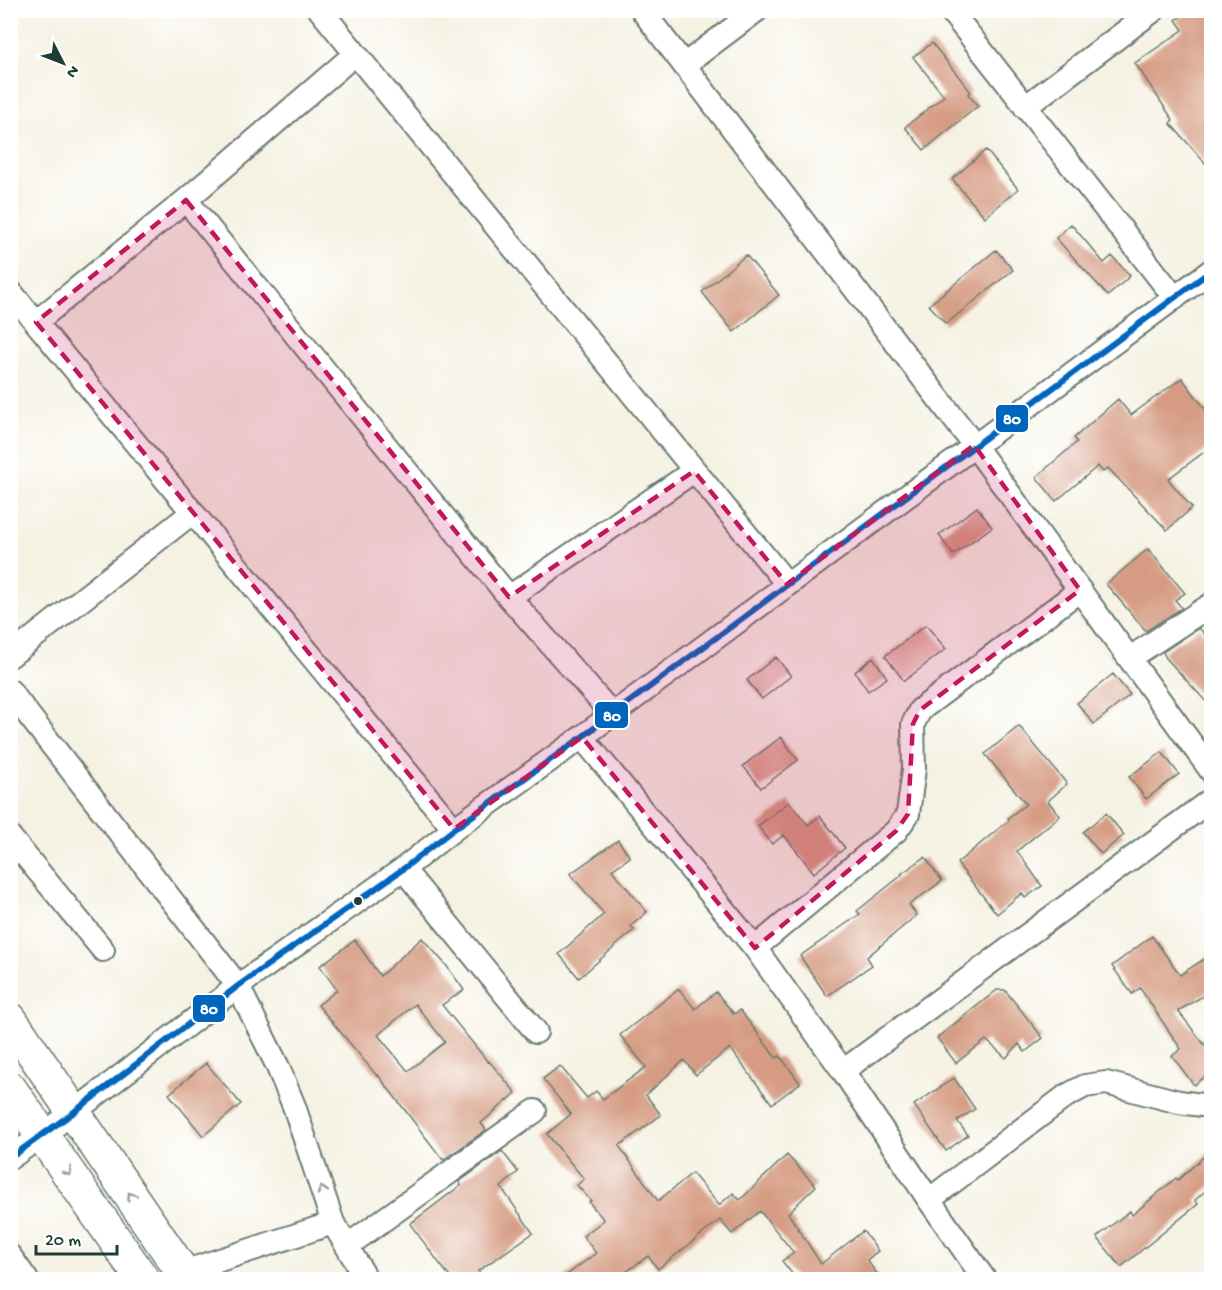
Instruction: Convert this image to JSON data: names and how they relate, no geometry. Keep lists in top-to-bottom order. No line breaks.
{"lines":["transit line 80"],"scale_bar":"20 m","north":"bottom right"}
